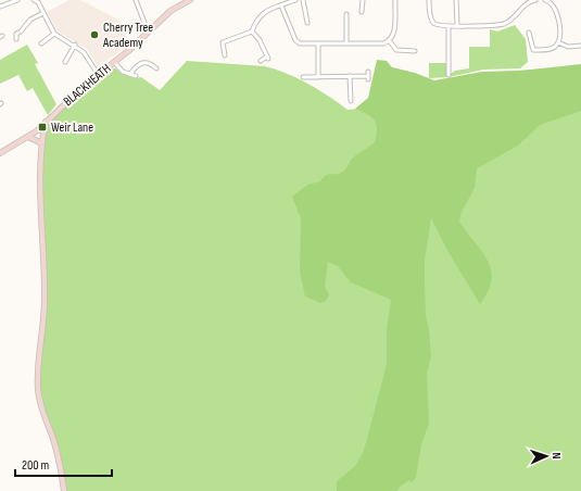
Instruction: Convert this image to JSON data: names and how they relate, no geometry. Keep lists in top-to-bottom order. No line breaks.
{"streets":{"street":["BLACKHEATH"]},"places":{"other":["Cherry Tree Academy"],"transit":["Weir Lane"]},"scale_bar":"200 m","north":"right"}
